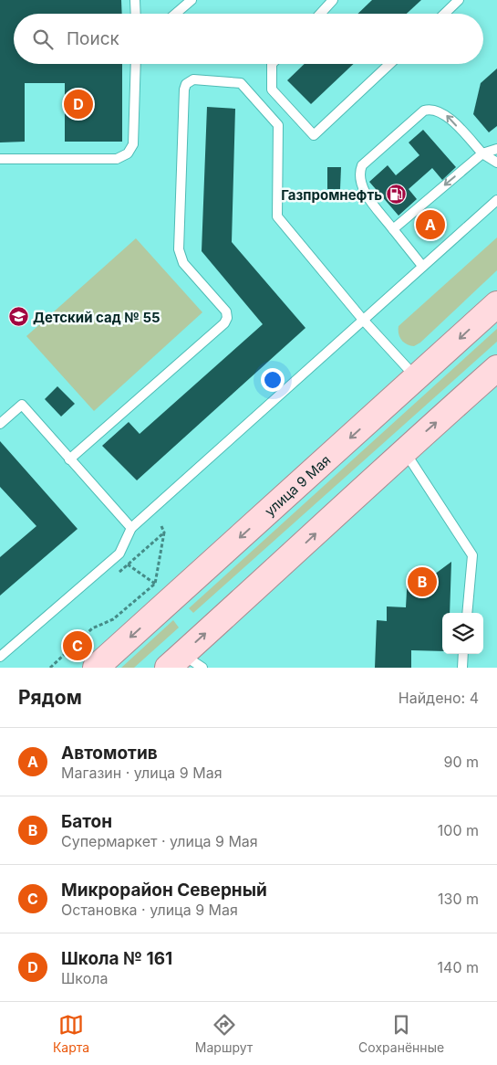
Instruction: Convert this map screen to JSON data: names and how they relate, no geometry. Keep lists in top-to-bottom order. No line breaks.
{"streets":{"main road":["улица 9 Мая"]},"places":{"fuel station":["Газпромнефть"],"school or university":["Детский сад № 55"]},"page":{"search":"Поиск","pins":["D","A","B","C"],"heading":["Рядом","Найдено: 4"],"list":[{"mark":"A","name":"Автомотив","note":"Магазин · улица 9 Мая","value":"90 m"},{"mark":"B","name":"Батон","note":"Супермаркет · улица 9 Мая","value":"100 m"},{"mark":"C","name":"Микрорайон Северный","note":"Остановка · улица 9 Мая","value":"130 m"},{"mark":"D","name":"Школа № 161","note":"Школа","value":"140 m"}],"nav":["Карта","Маршрут","Сохранённые"]}}
